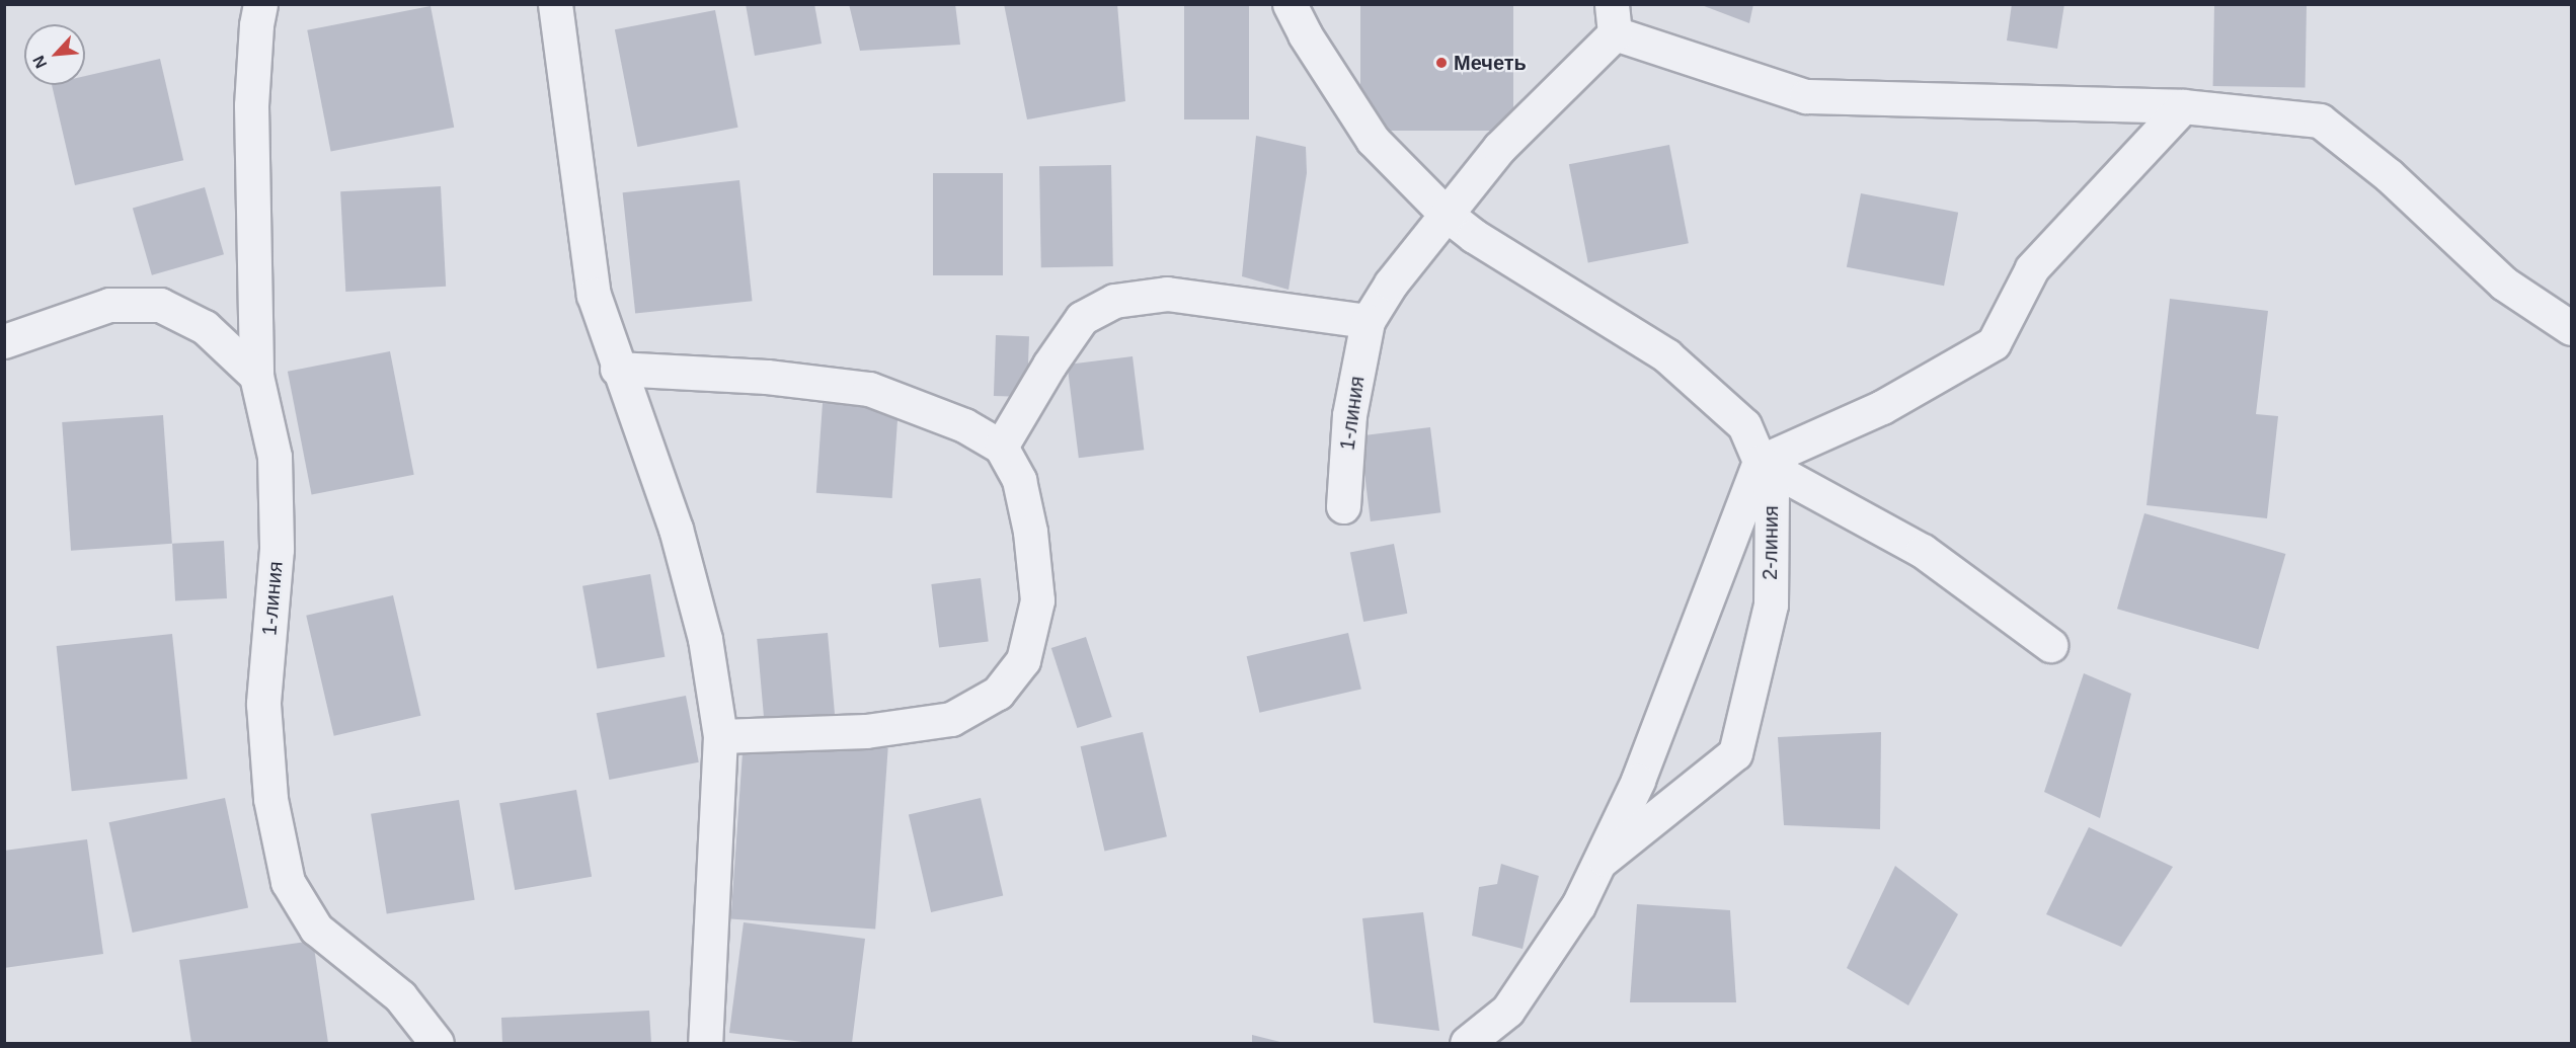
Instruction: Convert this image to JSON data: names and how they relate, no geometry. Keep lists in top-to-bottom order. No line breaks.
{"streets":{"street":["1-линия","2-линия"]},"places":["Мечеть"],"north":"bottom left"}
